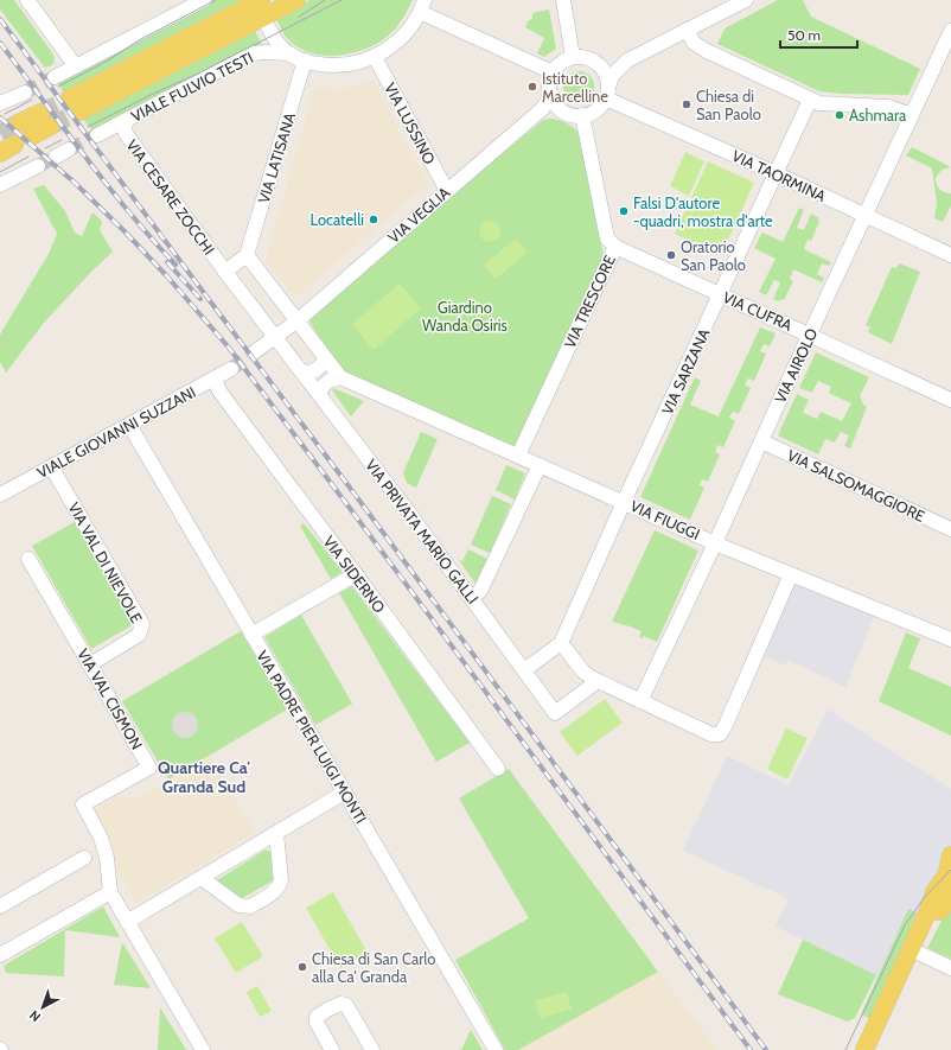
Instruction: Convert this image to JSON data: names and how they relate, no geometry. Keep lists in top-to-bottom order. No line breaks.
{"streets":{"main road":["VIALE FULVIO TESTI"],"street":["VIA LUSSINO","VIA LATISANA","VIA TAORMINA","VIA CESARE ZOCCHI","VIA VEGLIA","VIA TRESCORE","VIA CUFRA","VIA AIROLO","VIA SARZANA","VIALE GIOVANNI SUZZANI","VIA SALSOMAGGIORE","VIA FIUGGI","VIA PRIVATA MARIO GALLI","VIA VAL DI NIEVOLE","VIA SIDERNO","VIA VAL CISMON","VIA PADRE PIER LUIGI MONTI"]},"crossings":[["VIALE FULVIO TESTI","VIA CESARE ZOCCHI"],["VIA LUSSINO","VIA VEGLIA"],["VIA TAORMINA","VIA VEGLIA"],["VIA TAORMINA","VIA TRESCORE"],["VIA TAORMINA","VIA AIROLO"],["VIA TAORMINA","VIA SARZANA"],["VIA CESARE ZOCCHI","VIA VEGLIA"],["VIA CESARE ZOCCHI","VIA PRIVATA MARIO GALLI"],["VIA VEGLIA","VIA TRESCORE"],["VIA VEGLIA","VIA PRIVATA MARIO GALLI"],["VIA TRESCORE","VIA CUFRA"],["VIA TRESCORE","VIA FIUGGI"],["VIA CUFRA","VIA AIROLO"],["VIA CUFRA","VIA SARZANA"],["VIA AIROLO","VIA SALSOMAGGIORE"],["VIA AIROLO","VIA FIUGGI"],["VIA SARZANA","VIA FIUGGI"],["VIALE GIOVANNI SUZZANI","VIA VAL DI NIEVOLE"],["VIALE GIOVANNI SUZZANI","VIA SIDERNO"],["VIALE GIOVANNI SUZZANI","VIA PADRE PIER LUIGI MONTI"],["VIA VAL DI NIEVOLE","VIA VAL CISMON"]],"districts":["Quartiere Ca' Granda Sud"],"parks":["Giardino Wanda Osiris"],"places":["Istituto Marcelline","Chiesa di San Paolo","Ashmara","Falsi D'autore -quadri, mostra d'arte","Locatelli","Oratorio San Paolo","Chiesa di San Carlo alla Ca' Granda"],"scale_bar":"50 m","north":"bottom left"}
